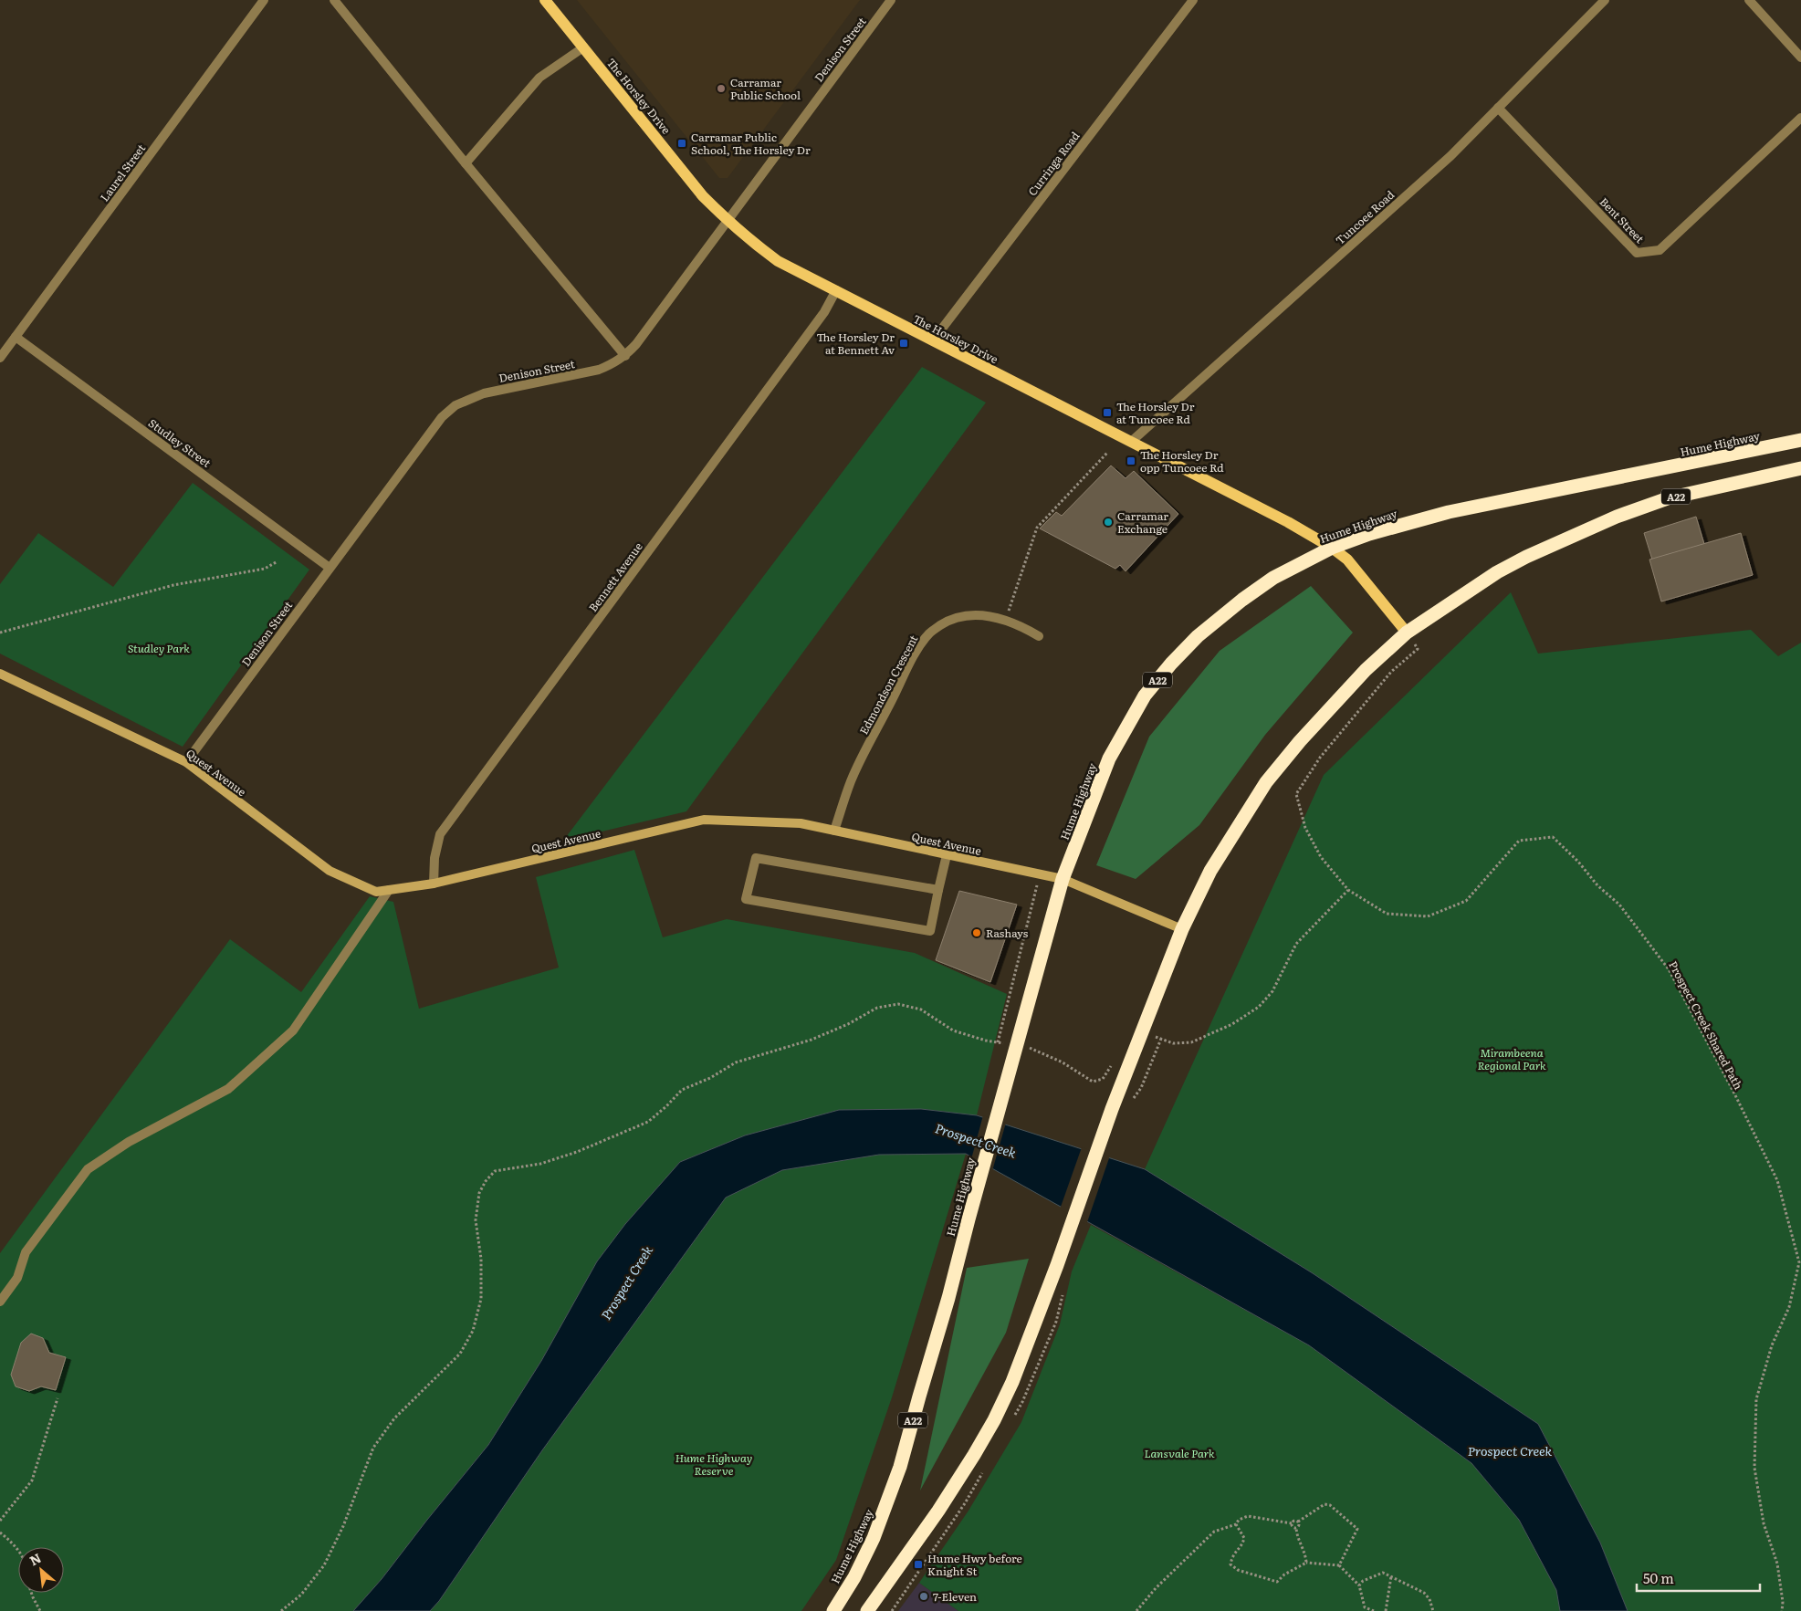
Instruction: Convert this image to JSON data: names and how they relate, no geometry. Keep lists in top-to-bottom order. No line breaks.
{"streets":{"highway":["Hume Highway","A22"],"main road":["The Horsley Drive"],"street":["Denison Street","Curringa Road","Laurel Street","Tuncoee Road","Bent Street","Studley Street","Bennett Avenue","Edmondson Crescent","Quest Avenue"],"path":["Prospect Creek Shared Path"]},"crossings":[["Denison Street","The Horsley Drive"],["Denison Street","Studley Street"],["Denison Street","Quest Avenue"],["The Horsley Drive","Curringa Road"],["The Horsley Drive","Tuncoee Road"],["The Horsley Drive","Hume Highway"],["The Horsley Drive","A22"],["The Horsley Drive","Bennett Avenue"],["Laurel Street","Studley Street"],["Tuncoee Road","Bent Street"],["Hume Highway","Quest Avenue"],["A22","Quest Avenue"],["Bennett Avenue","Quest Avenue"],["Edmondson Crescent","Quest Avenue"]],"water":["Prospect Creek"],"parks":["Studley Park","Mirambeena Regional Park","Lansvale Park","Hume Highway Reserve"],"places":{"other":["Carramar Public School","Carramar Exchange","Rashays","7-Eleven"],"transit":["Carramar Public School, The Horsley Dr","The Horsley Dr at Bennett Av","The Horsley Dr at Tuncoee Rd","The Horsley Dr opp Tuncoee Rd","Hume Hwy before Knight St"]},"scale_bar":"50 m","north":"top left"}
